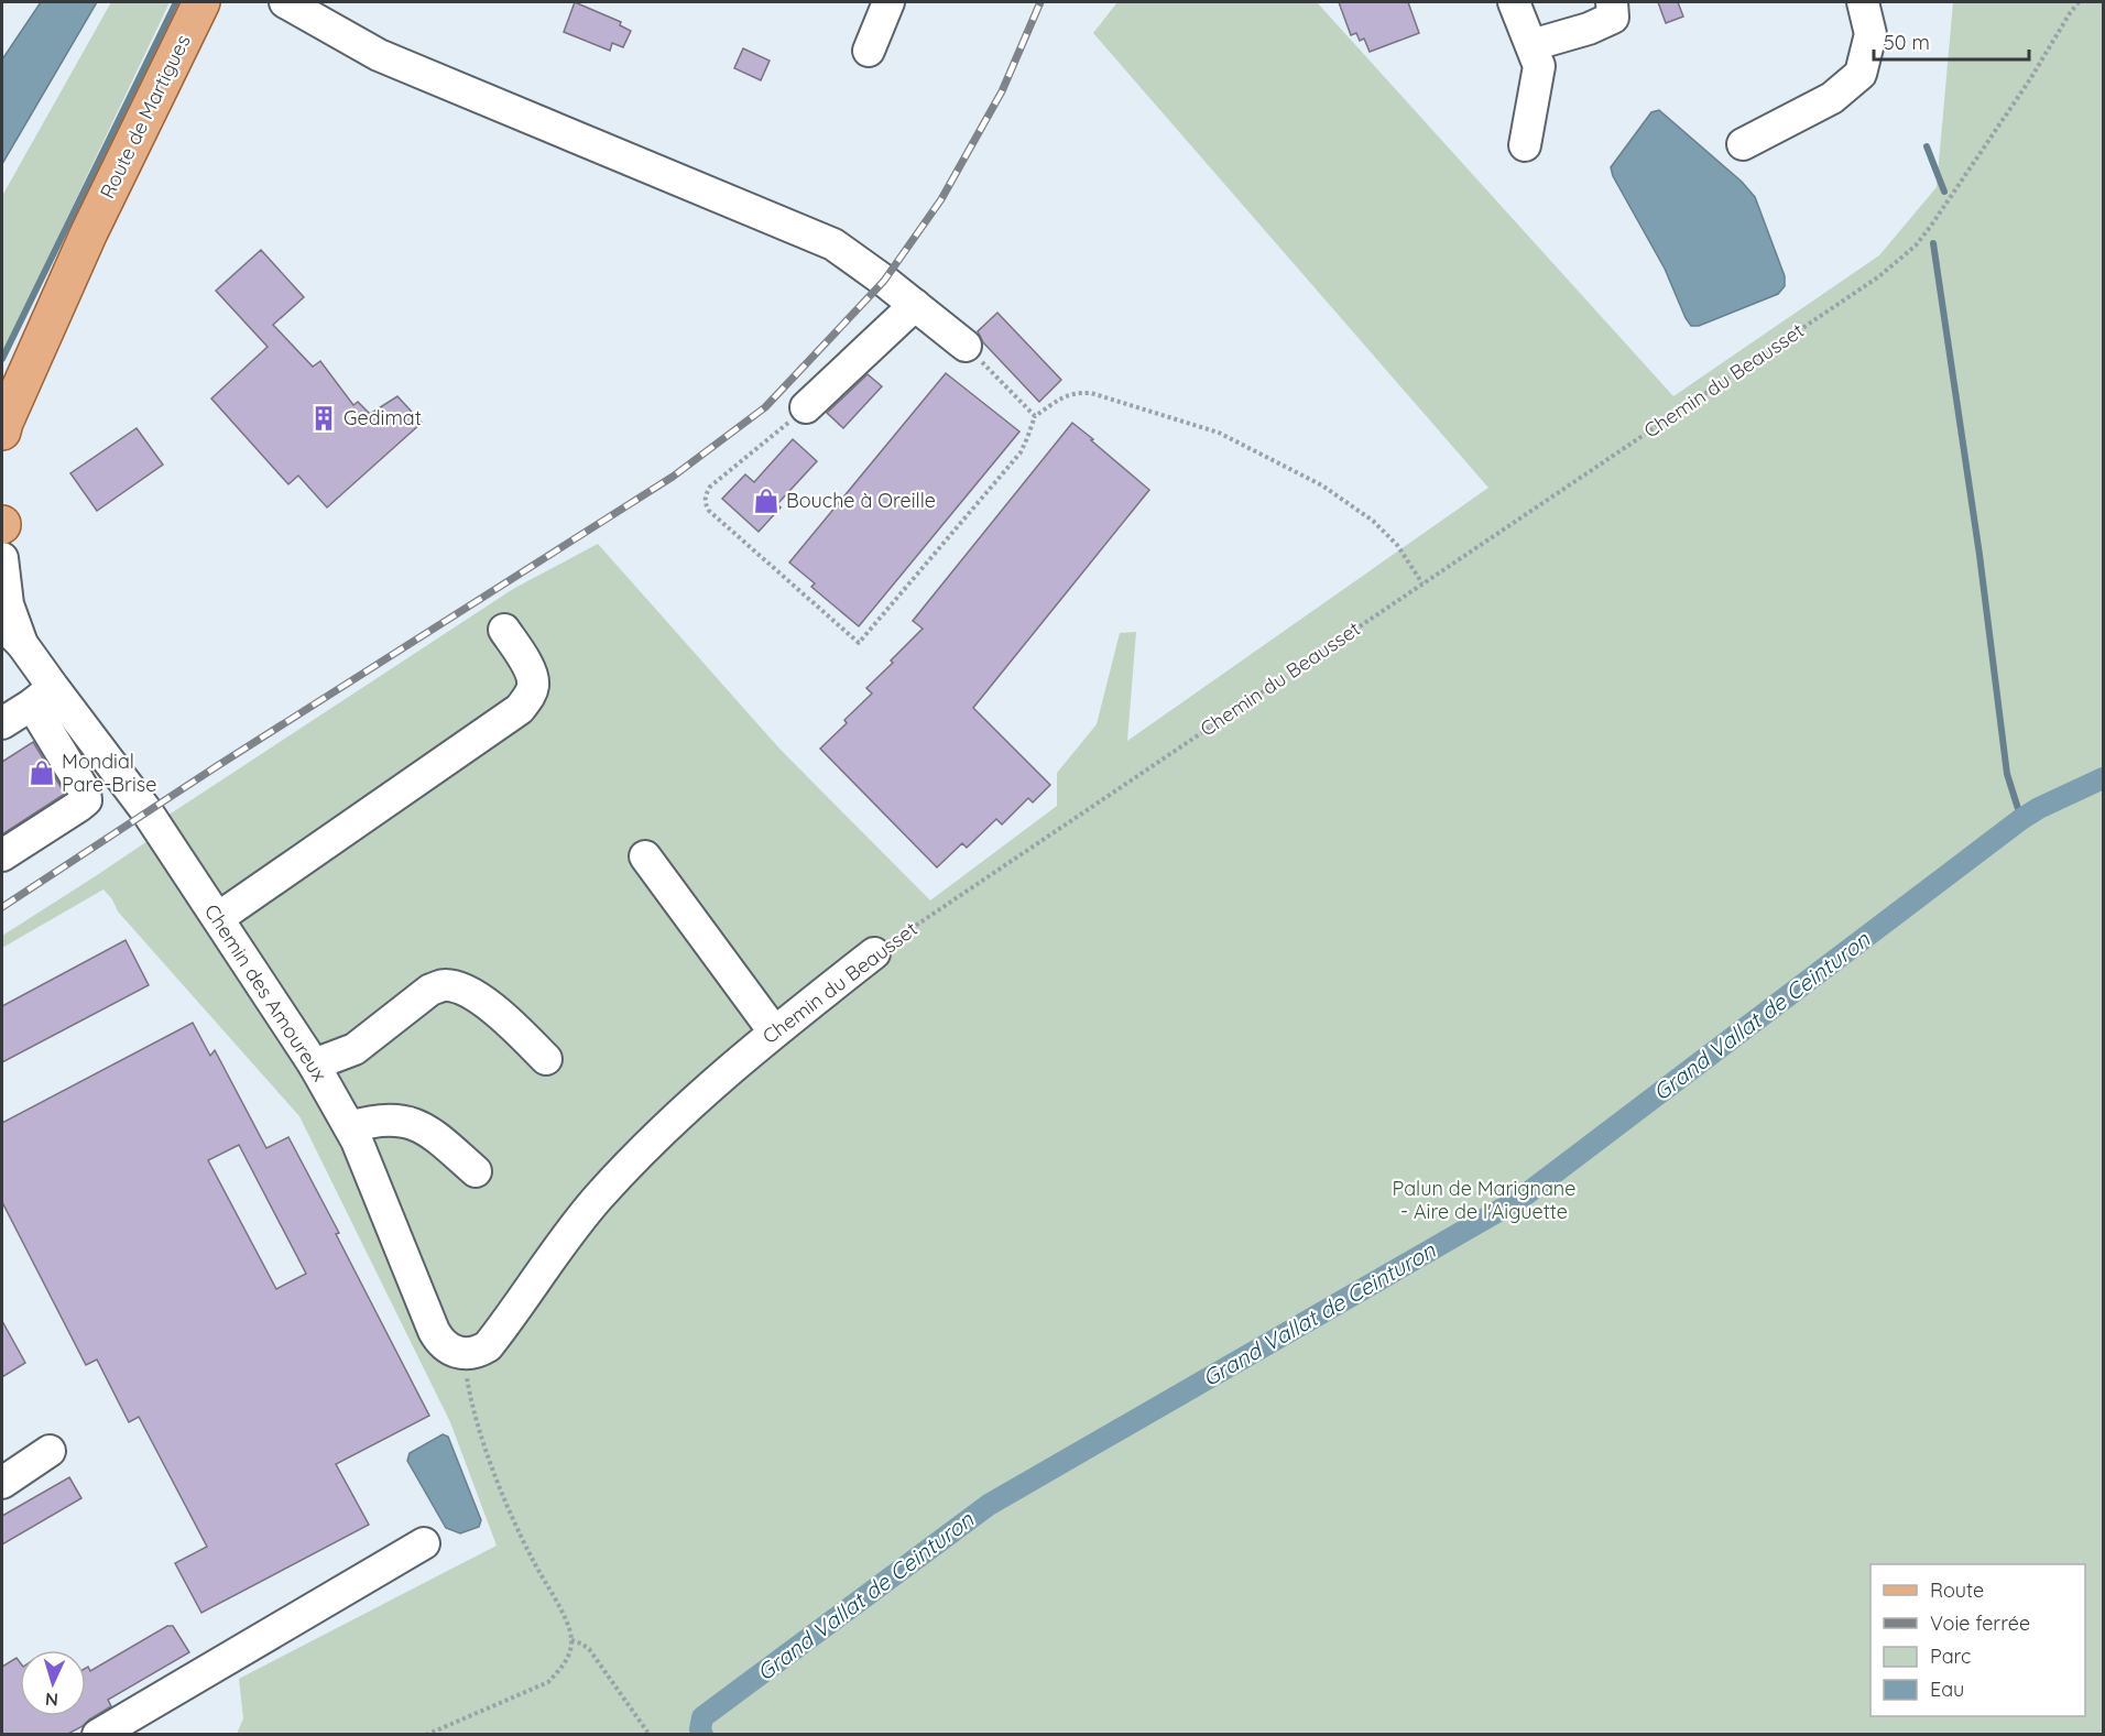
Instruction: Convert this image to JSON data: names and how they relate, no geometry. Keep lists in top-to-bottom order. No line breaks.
{"streets":{"main road":["Route de Martigues"],"street":["Chemin du Beausset","Chemin des Amoureux"]},"crossings":[["Chemin du Beausset","Chemin des Amoureux"]],"water":["Grand Vallat de Ceinturon"],"parks":["Palun de Marignane - Aire de l'Aiguette"],"places":{"building":["Gedimat"],"shop":["Bouche à Oreille","Mondial Pare-Brise"]},"legend":["Route","Voie ferrée","Parc","Eau"],"scale_bar":"50 m","north":"bottom"}
